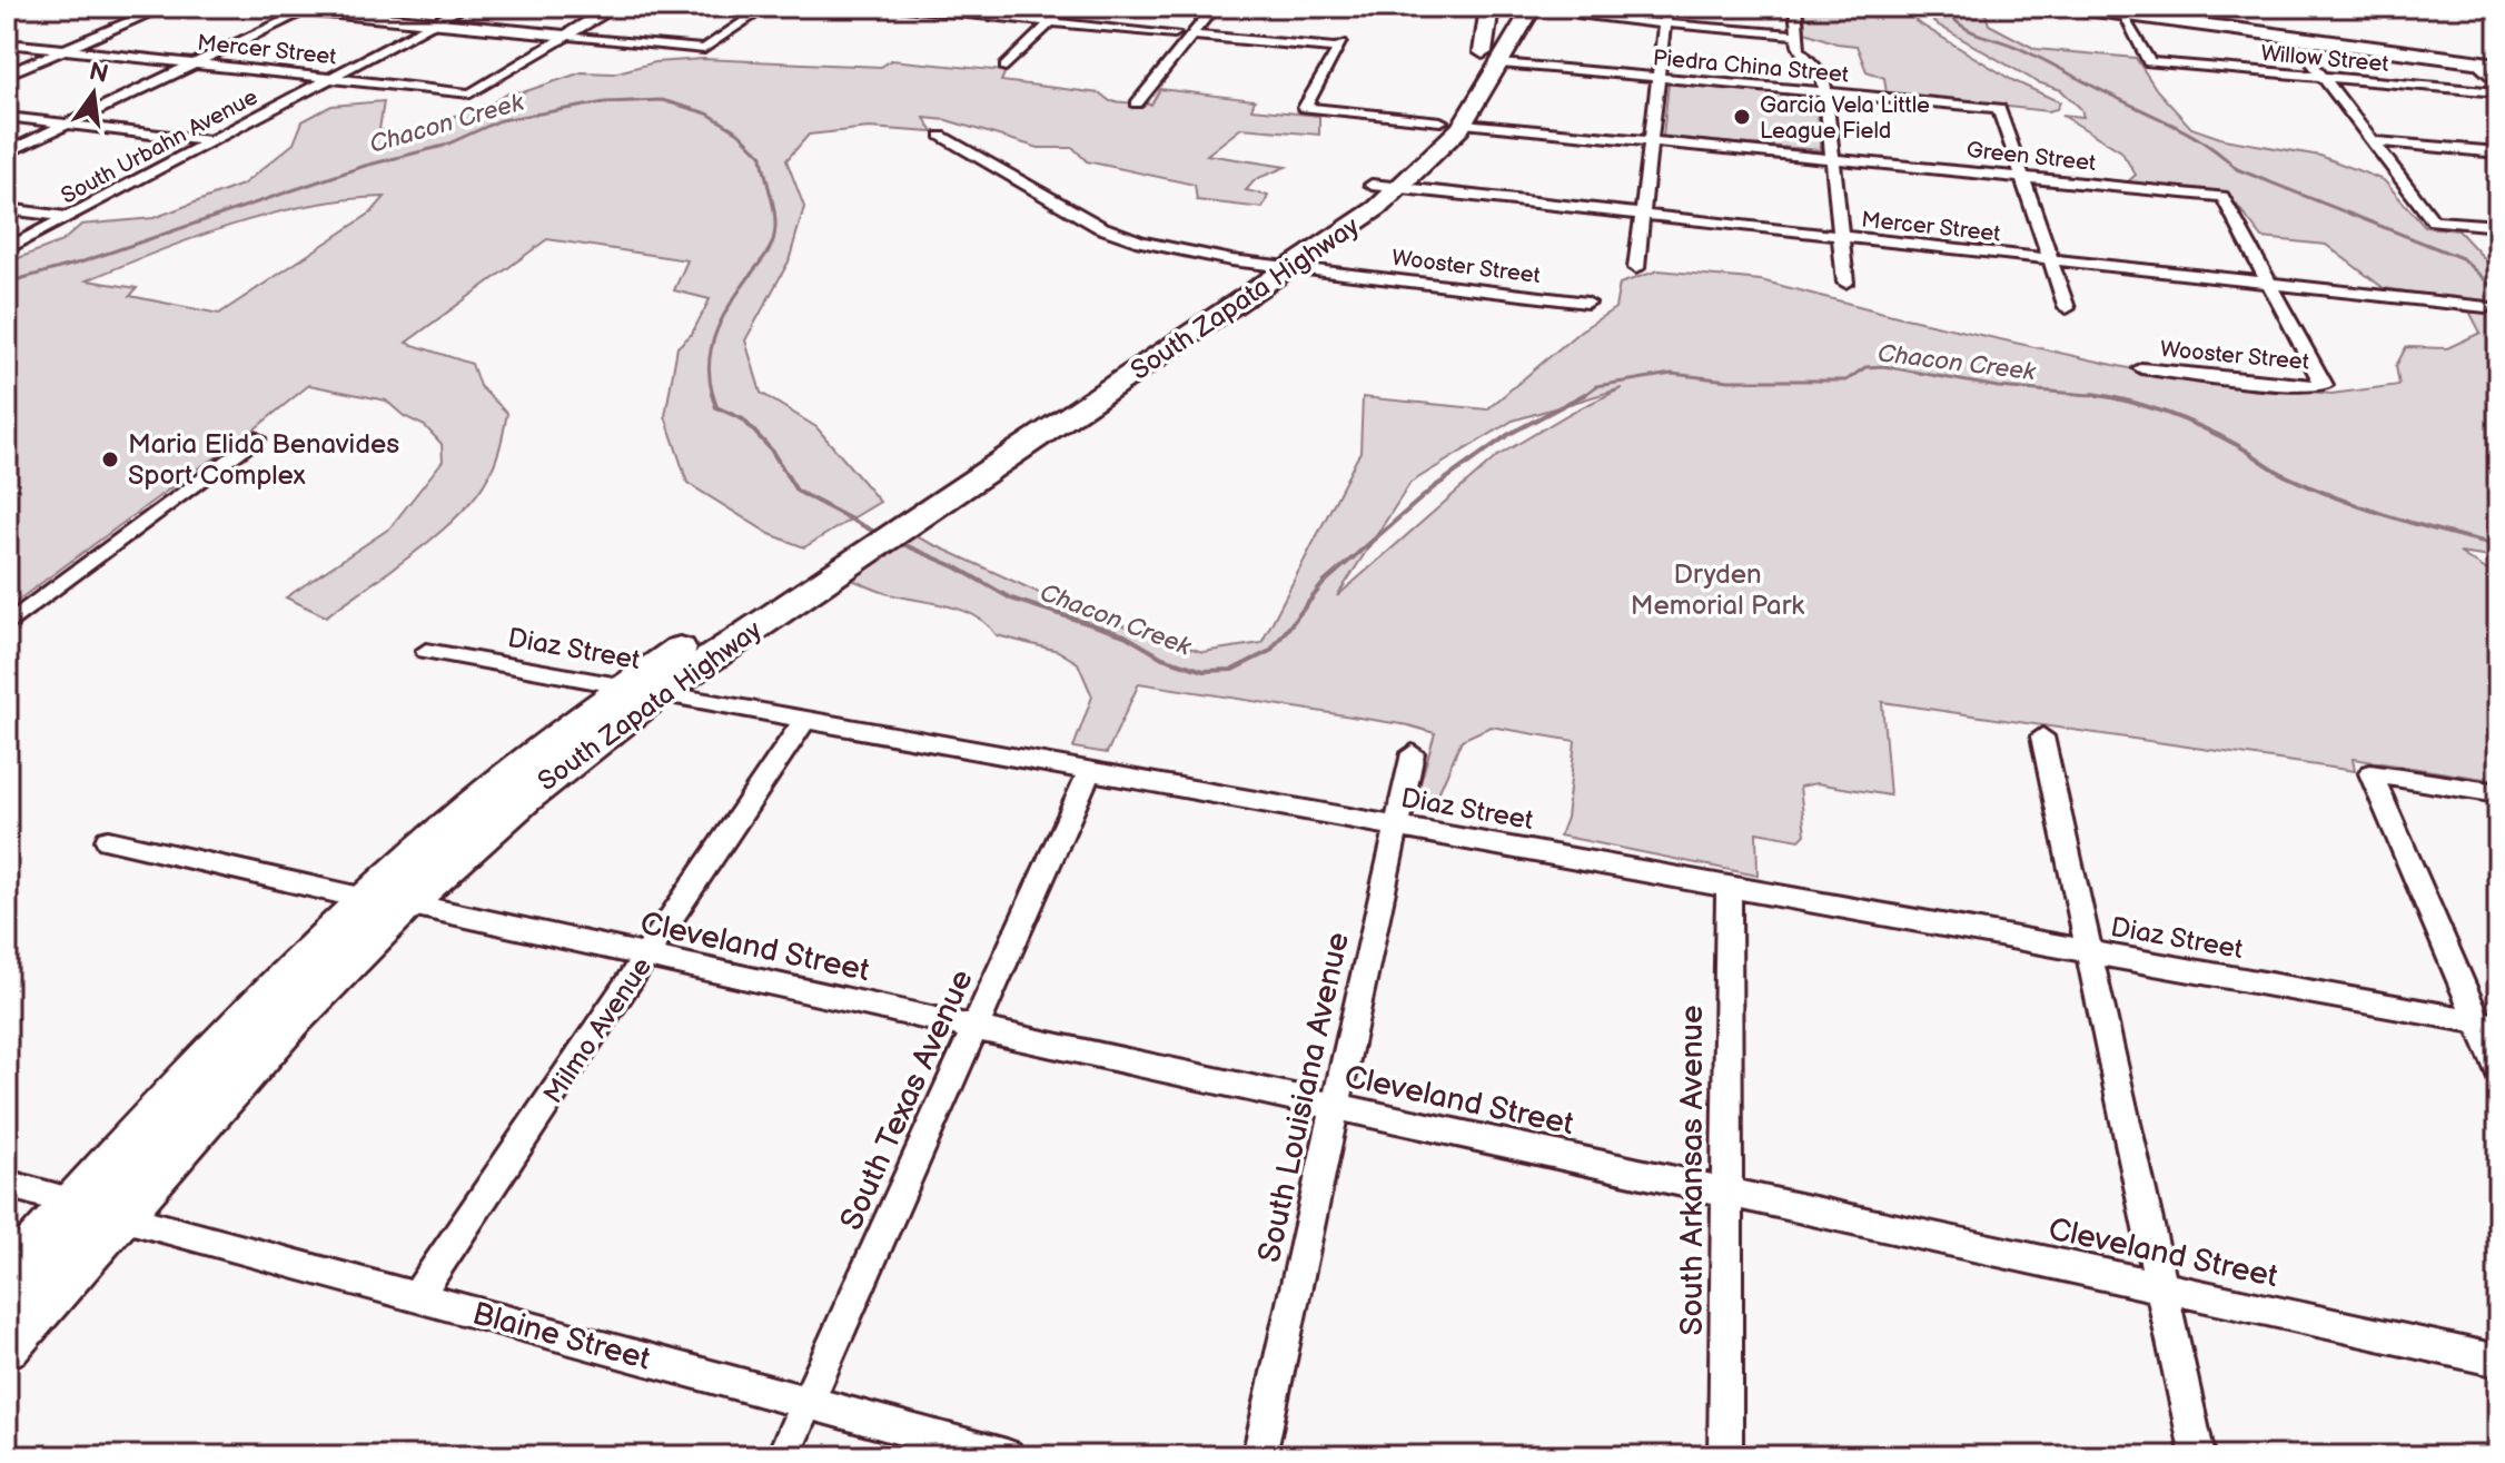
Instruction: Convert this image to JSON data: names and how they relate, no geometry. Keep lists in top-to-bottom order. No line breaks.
{"streets":{"main road":["South Zapata Highway"],"street":["Mercer Street","Willow Street","Piedra China Street","South Urbahn Avenue","Green Street","Wooster Street","Diaz Street","Cleveland Street","Milmo Avenue","South Louisiana Avenue","South Texas Avenue","South Arkansas Avenue","Blaine Street"]},"crossings":[["Mercer Street","South Urbahn Avenue"],["Mercer Street","Green Street"],["Mercer Street","Wooster Street"],["Mercer Street","South Zapata Highway"],["Piedra China Street","Green Street"],["Piedra China Street","South Zapata Highway"],["Green Street","Wooster Street"],["Green Street","South Zapata Highway"],["Wooster Street","South Zapata Highway"],["South Zapata Highway","Diaz Street"],["South Zapata Highway","Cleveland Street"],["South Zapata Highway","Blaine Street"],["Diaz Street","Milmo Avenue"],["Diaz Street","South Louisiana Avenue"],["Diaz Street","South Texas Avenue"],["Diaz Street","South Arkansas Avenue"],["Cleveland Street","Milmo Avenue"],["Cleveland Street","South Louisiana Avenue"],["Cleveland Street","South Texas Avenue"],["Cleveland Street","South Arkansas Avenue"],["Milmo Avenue","Blaine Street"],["South Texas Avenue","Blaine Street"]],"water":["Chacon Creek"],"parks":["Dryden Memorial Park"],"places":["Garcia Vela Little League Field","Maria Elida Benavides Sport Complex"],"north":"top"}
